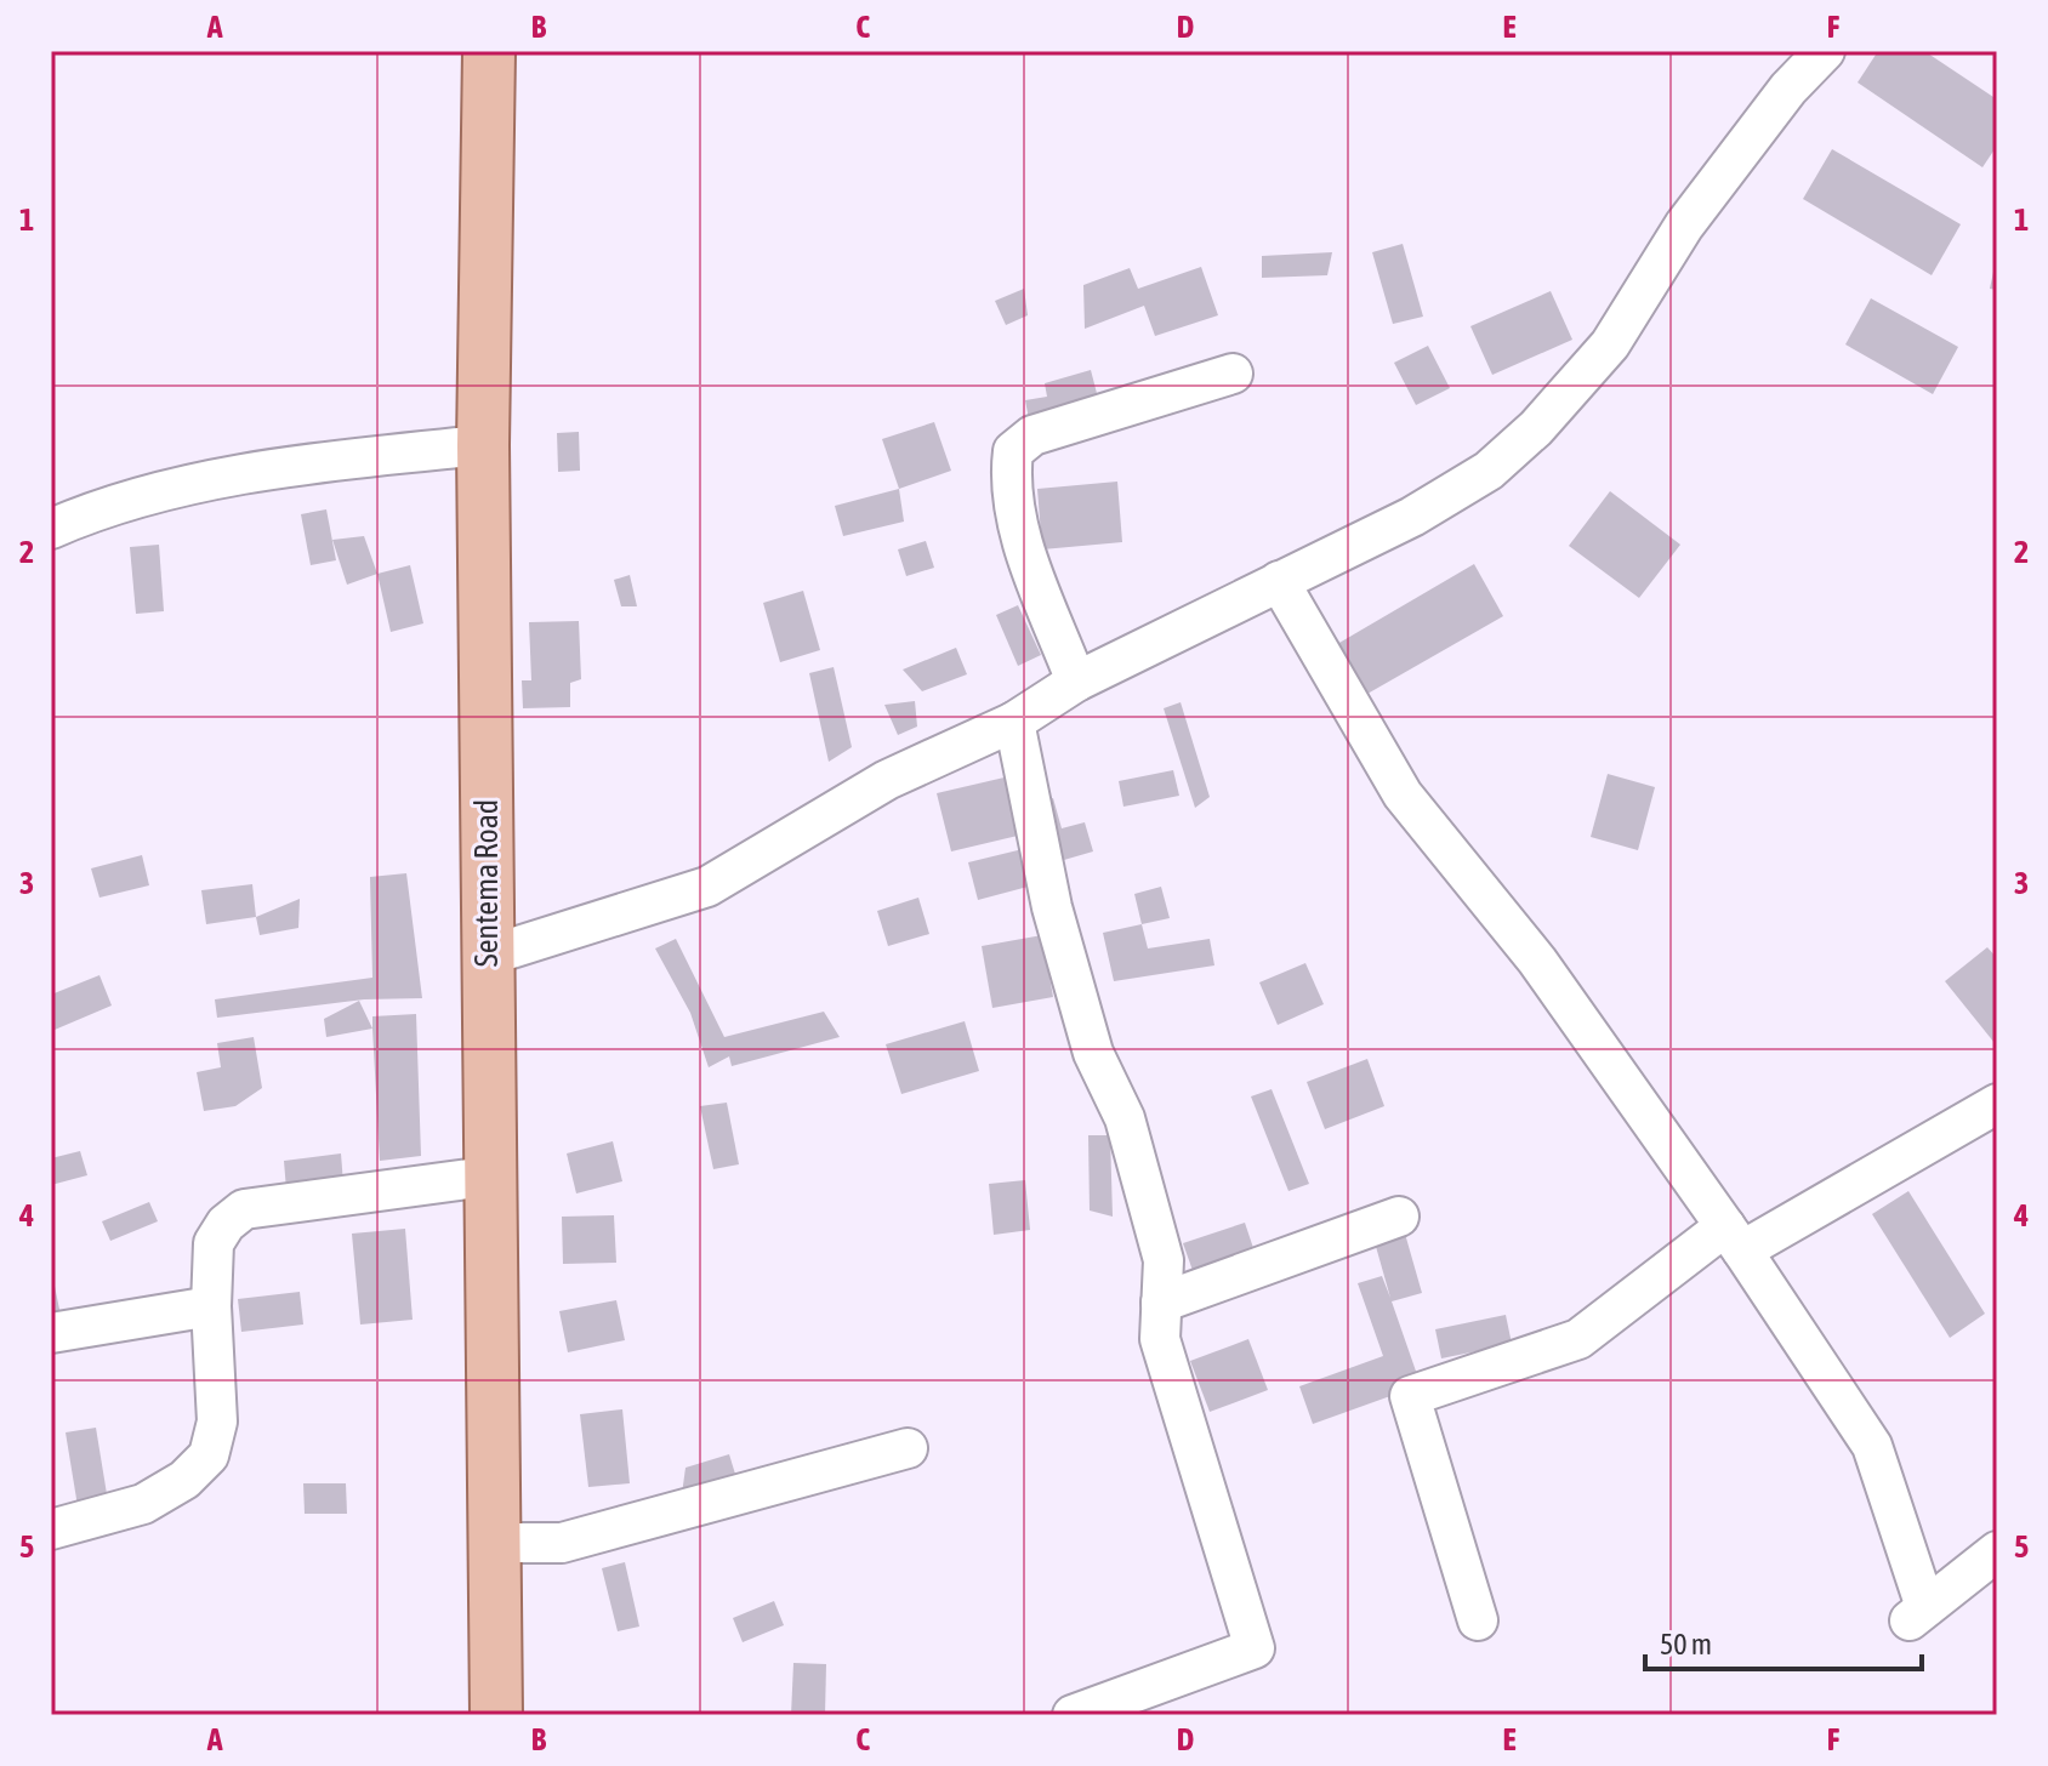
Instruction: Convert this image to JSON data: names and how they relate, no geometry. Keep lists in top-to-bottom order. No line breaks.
{"streets":{"main road":["Sentema Road"]},"scale_bar":"50 m","grid":{"columns":["A","B","C","D","E","F"],"rows":["1","2","3","4","5"]}}
